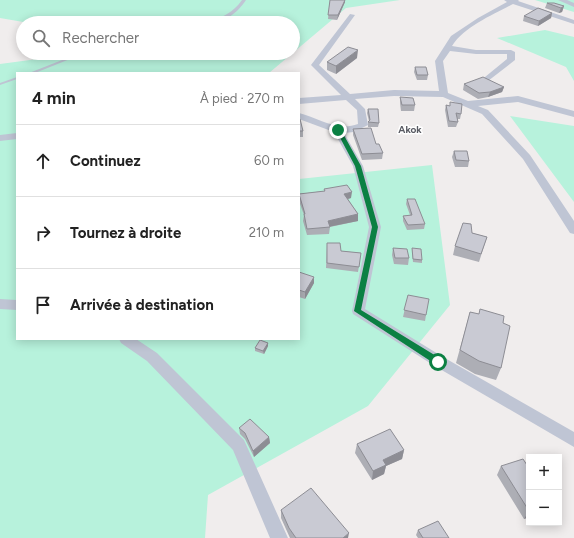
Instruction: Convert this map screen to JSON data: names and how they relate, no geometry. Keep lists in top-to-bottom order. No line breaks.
{"districts":["Akok"],"page":{"search":"Rechercher","heading":["4 min","À pied · 270 m"],"list":[["Continuez","60 m"],["Tournez à droite","210 m"],"Arrivée à destination"],"map_buttons":["+","−"]}}
